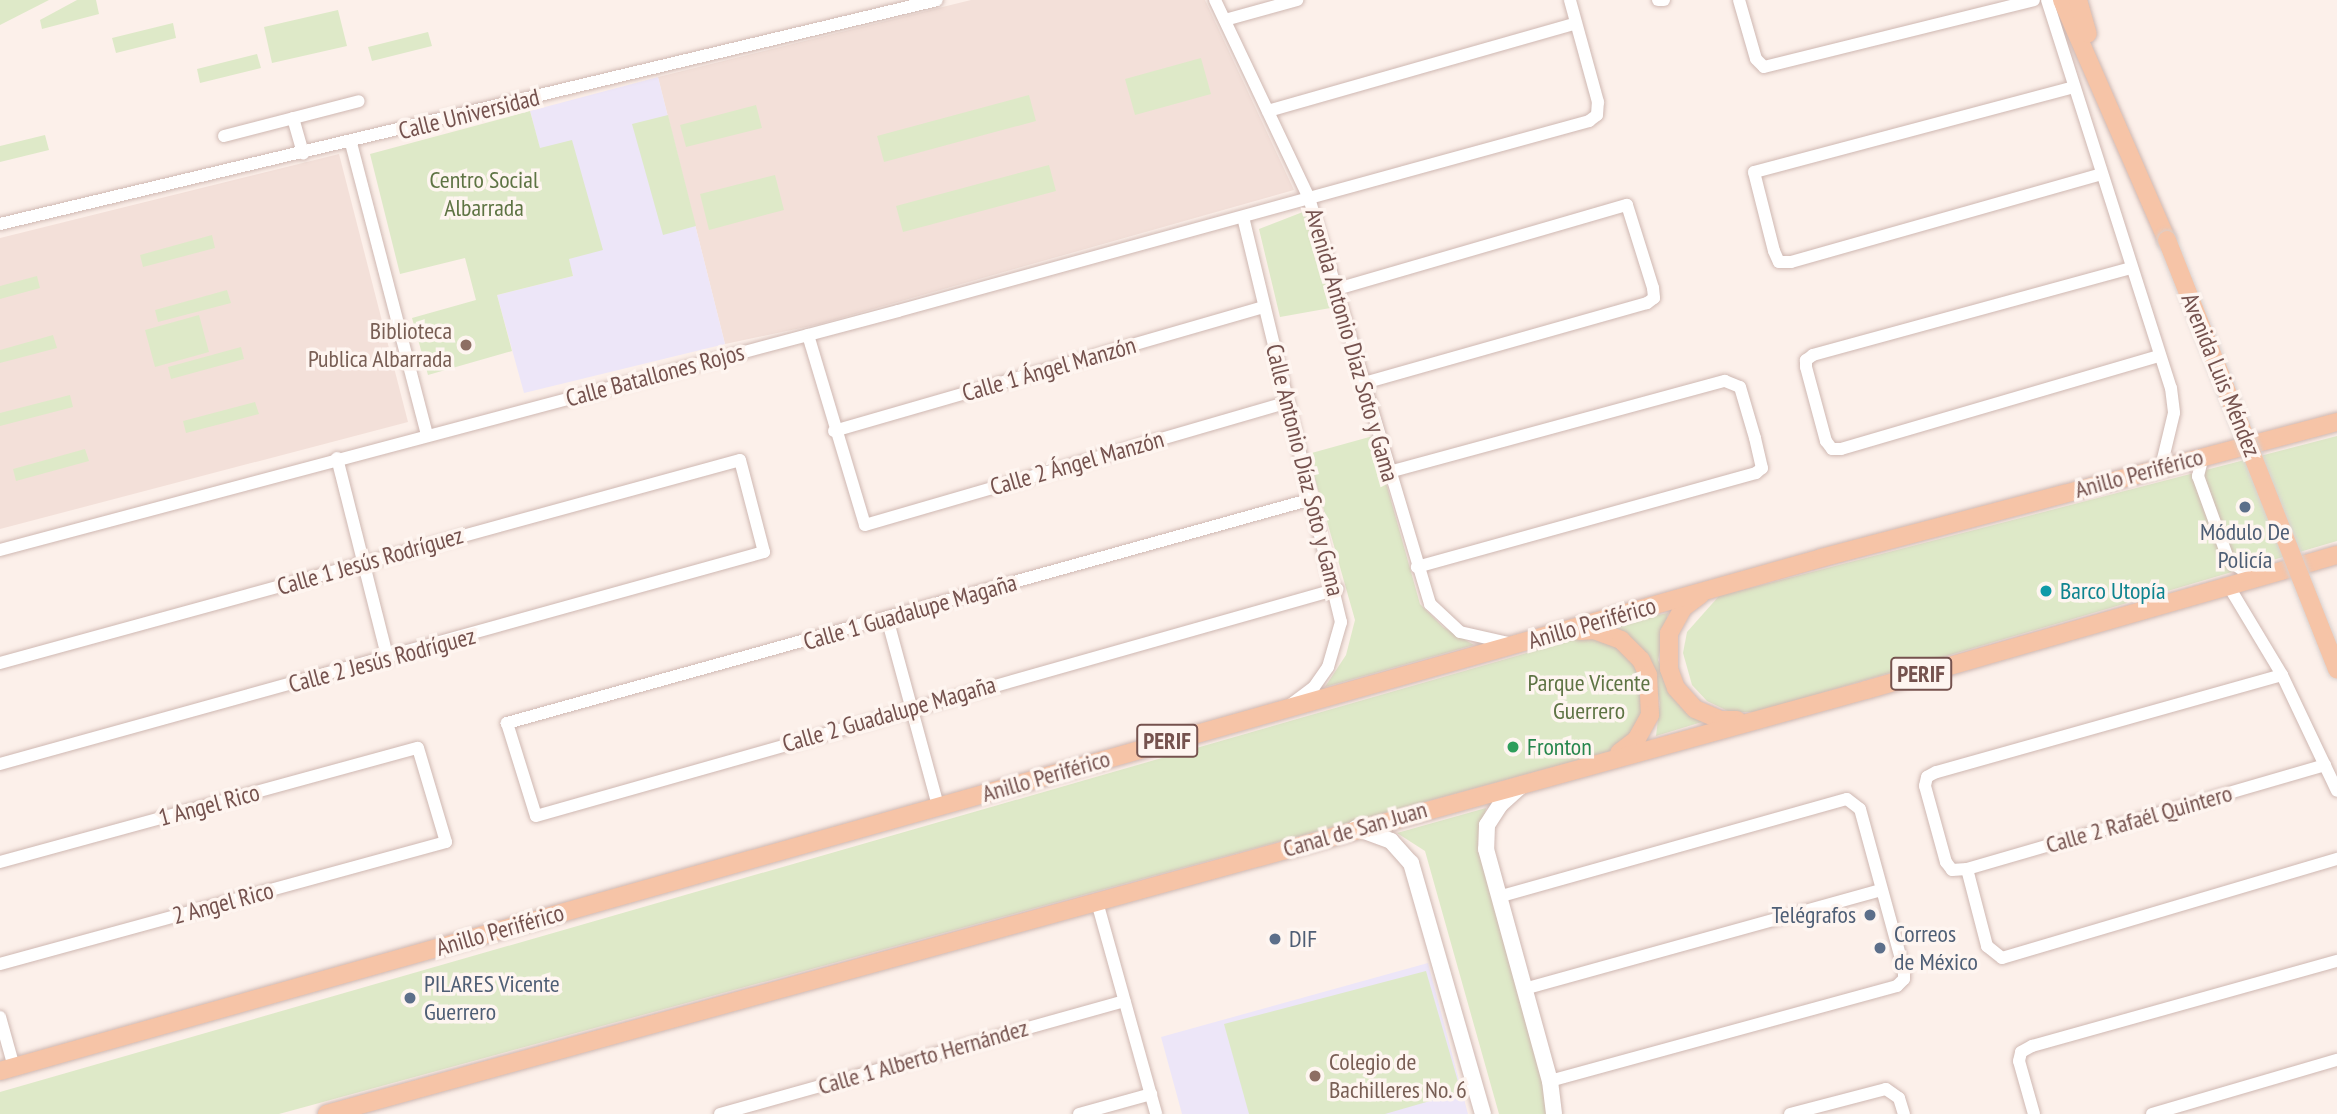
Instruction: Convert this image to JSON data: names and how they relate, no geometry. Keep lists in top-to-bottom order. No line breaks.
{"streets":{"main road":["Avenida Luis Méndez","Anillo Periférico","PERIF","Canal de San Juan"],"street":["Calle Universidad","Avenida Antonio Díaz Soto y Gama","Calle 1 Ángel Manzón","Calle Batallones Rojos","Calle 2 Ángel Manzón","Calle Antonio Díaz Soto y Gama","Calle 1 Jesús Rodríguez","Calle 1 Guadalupe Magaña","Calle 2 Jesús Rodríguez","Calle 2 Guadalupe Magaña","1 Angel Rico","Calle 2 Rafaél Quintero","2 Angel Rico","Calle 1 Alberto Hernández"]},"crossings":[["Avenida Antonio Díaz Soto y Gama","Calle Batallones Rojos"],["Avenida Antonio Díaz Soto y Gama","Anillo Periférico"],["Calle 1 Ángel Manzón","Calle 2 Ángel Manzón"],["Calle 1 Ángel Manzón","Calle Antonio Díaz Soto y Gama"],["Calle Batallones Rojos","Calle Antonio Díaz Soto y Gama"],["Avenida Luis Méndez","Anillo Periférico"],["Calle 2 Ángel Manzón","Calle Antonio Díaz Soto y Gama"],["Calle Antonio Díaz Soto y Gama","Anillo Periférico"],["Calle Antonio Díaz Soto y Gama","Calle 1 Guadalupe Magaña"],["Calle Antonio Díaz Soto y Gama","Calle 2 Guadalupe Magaña"],["Calle 1 Jesús Rodríguez","Calle 2 Jesús Rodríguez"],["Calle 1 Guadalupe Magaña","Calle 2 Guadalupe Magaña"],["PERIF","Canal de San Juan"],["1 Angel Rico","2 Angel Rico"]],"parks":["Centro Social Albarrada","Parque Vicente Guerrero"],"places":["Biblioteca Publica Albarrada","Módulo De Policía","Barco Utopía","Fronton","Telégrafos","DIF","Correos de México","PILARES Vicente Guerrero","Colegio de Bachilleres No. 6"]}
